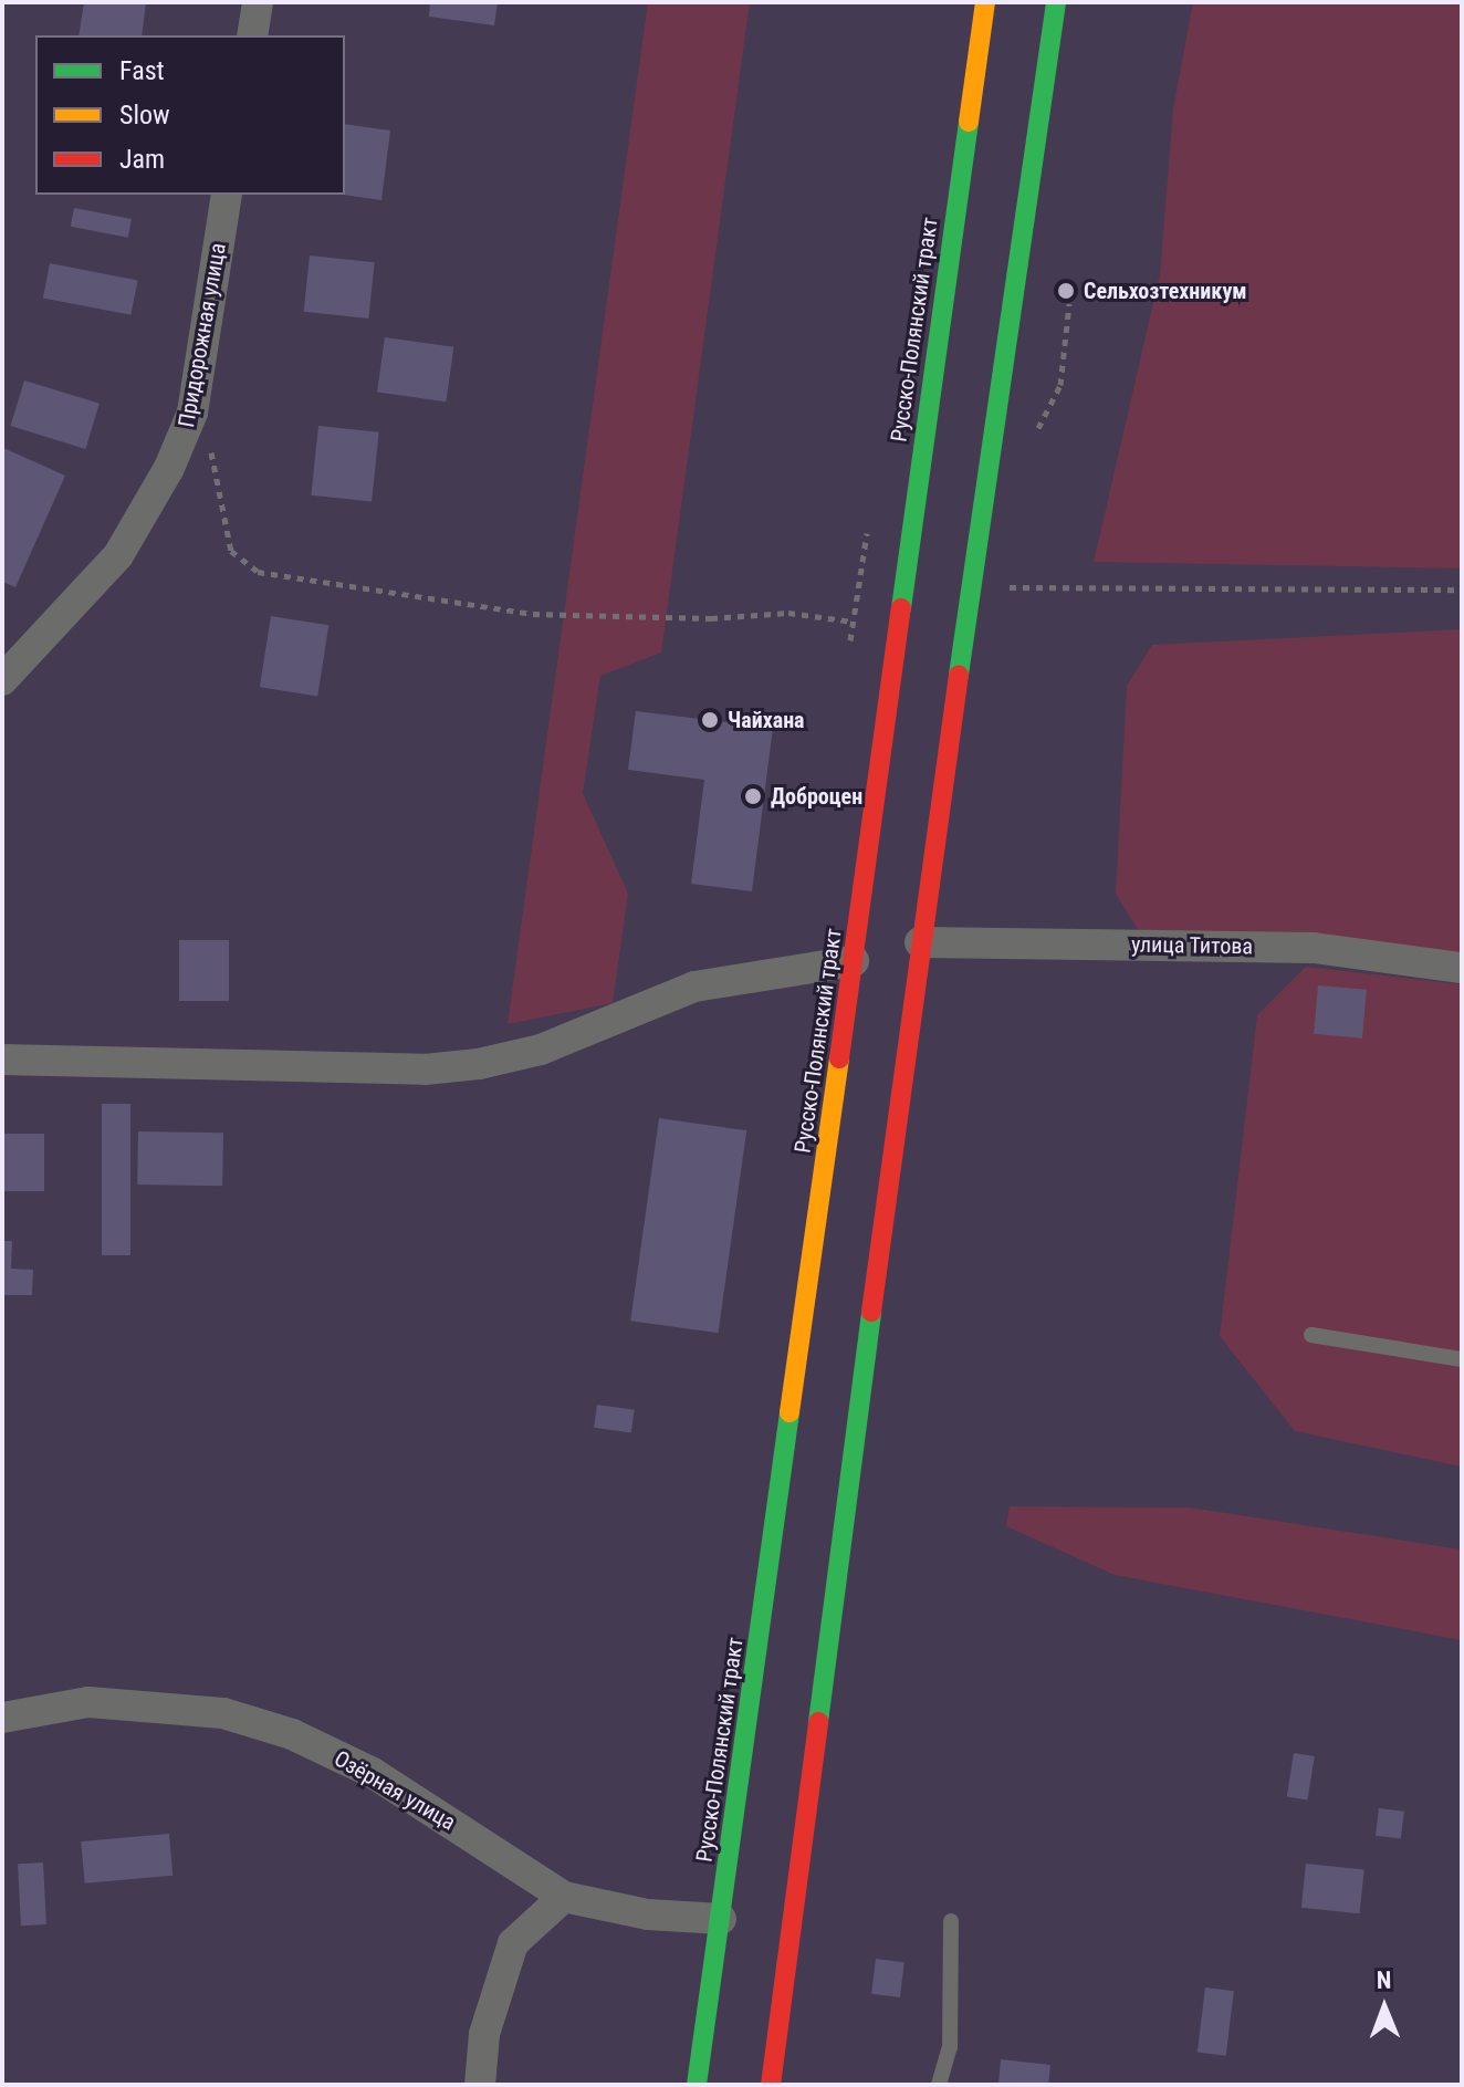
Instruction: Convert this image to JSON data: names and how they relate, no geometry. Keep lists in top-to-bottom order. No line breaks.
{"streets":{"main road":["Русско-Полянский тракт"],"street":["Придорожная улица","улица Титова","Озёрная улица"]},"crossings":[["Русско-Полянский тракт","Озёрная улица"]],"places":["Сельхозтехникум","Чайхана","Доброцен"],"legend":["Fast","Slow","Jam"],"north":"top"}
